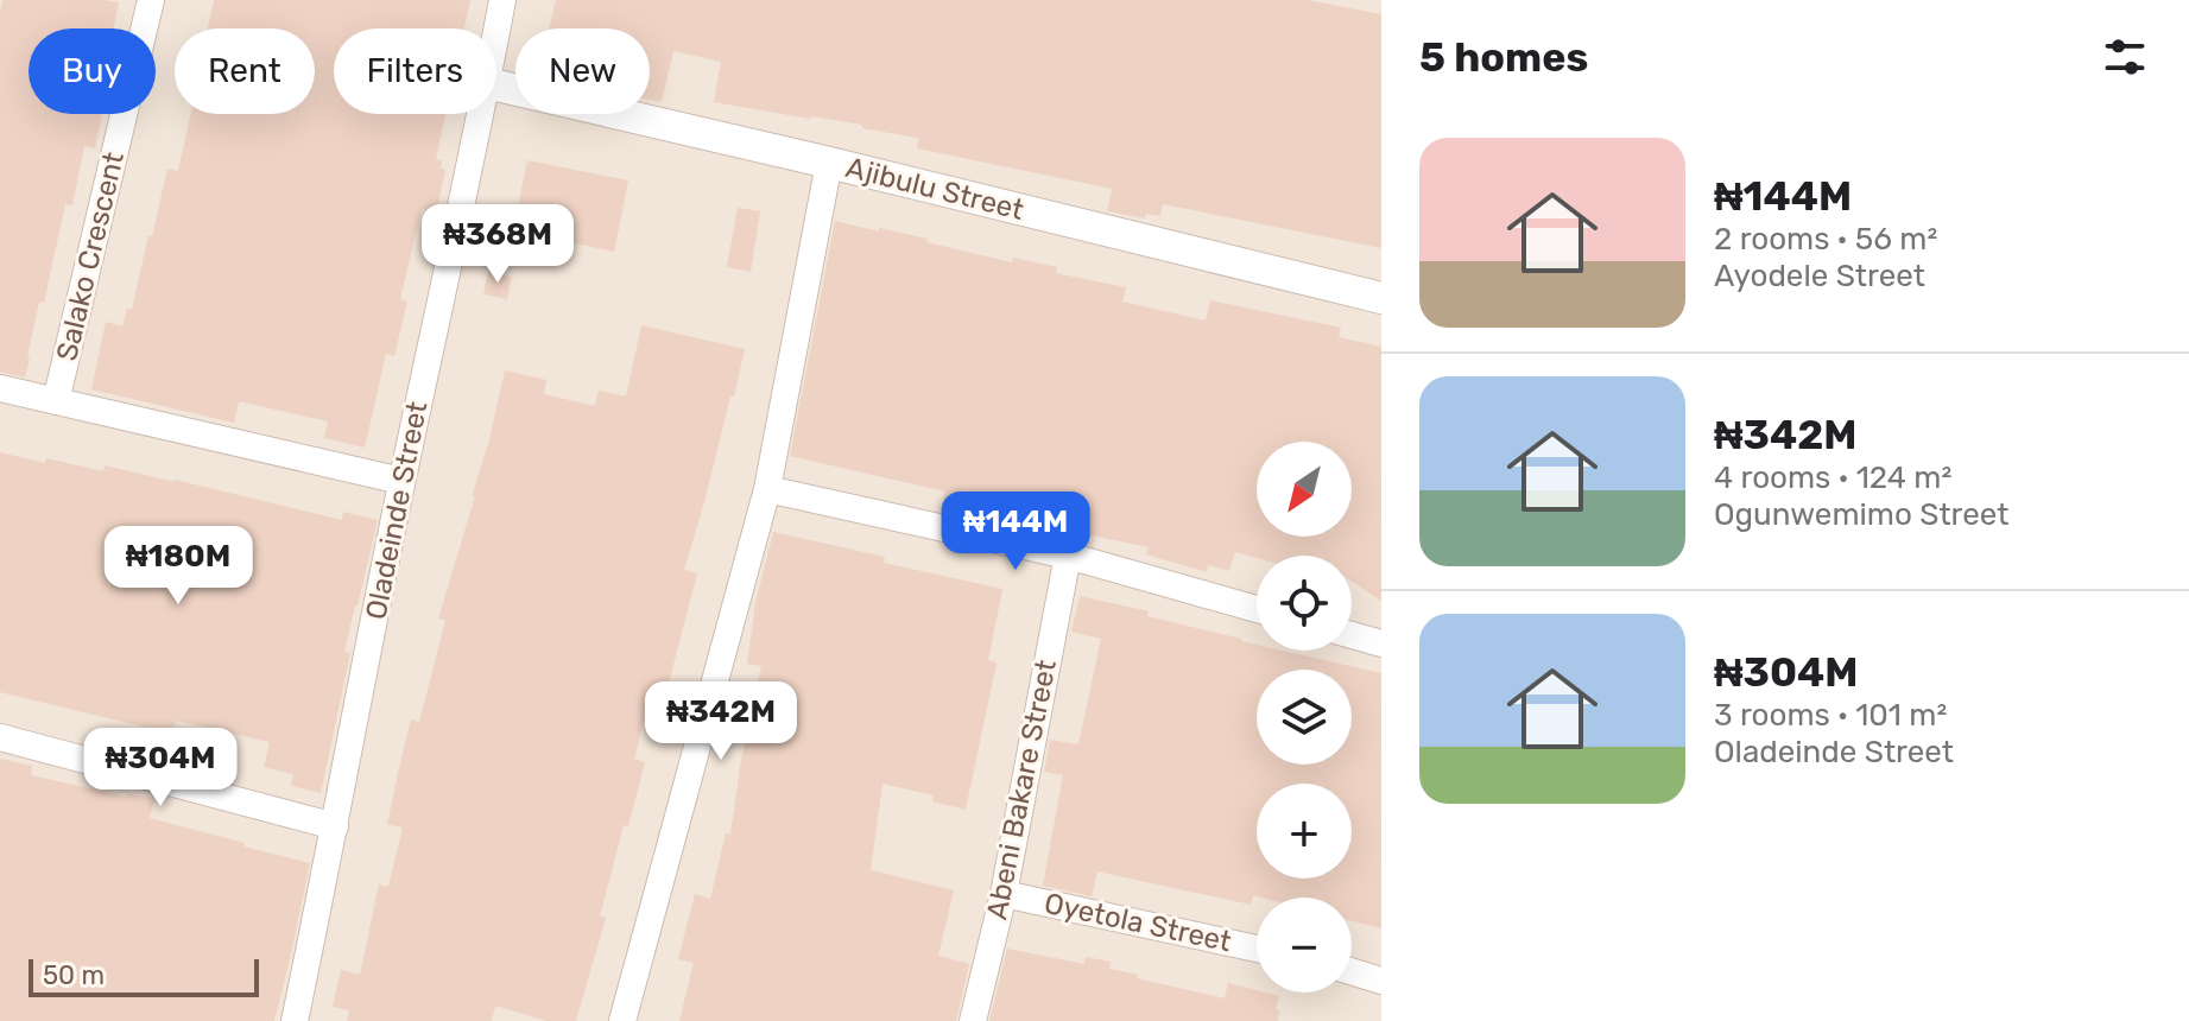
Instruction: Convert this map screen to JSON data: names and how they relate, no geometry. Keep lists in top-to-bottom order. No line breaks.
{"streets":{"street":["Ajibulu Street","Salako Crescent","Oladeinde Street","Abeni Bakare Street","Oyetola Street"]},"crossings":[["Abeni Bakare Street","Oyetola Street"]],"scale_bar":"50 m","north":"bottom left","page":{"heading":"5 homes","chip":["Buy","Rent","Filters","New"],"list":[{"name":"₦144M","note":"2 rooms · 56 m² · Ayodele Street"},{"name":"₦342M","note":"4 rooms · 124 m² · Ogunwemimo Street"},{"name":"₦304M","note":"3 rooms · 101 m² · Oladeinde Street"}],"price":["₦368M","₦144M","₦180M","₦342M","₦304M"],"map_buttons":["+","−"],"scale":"50 m"}}
